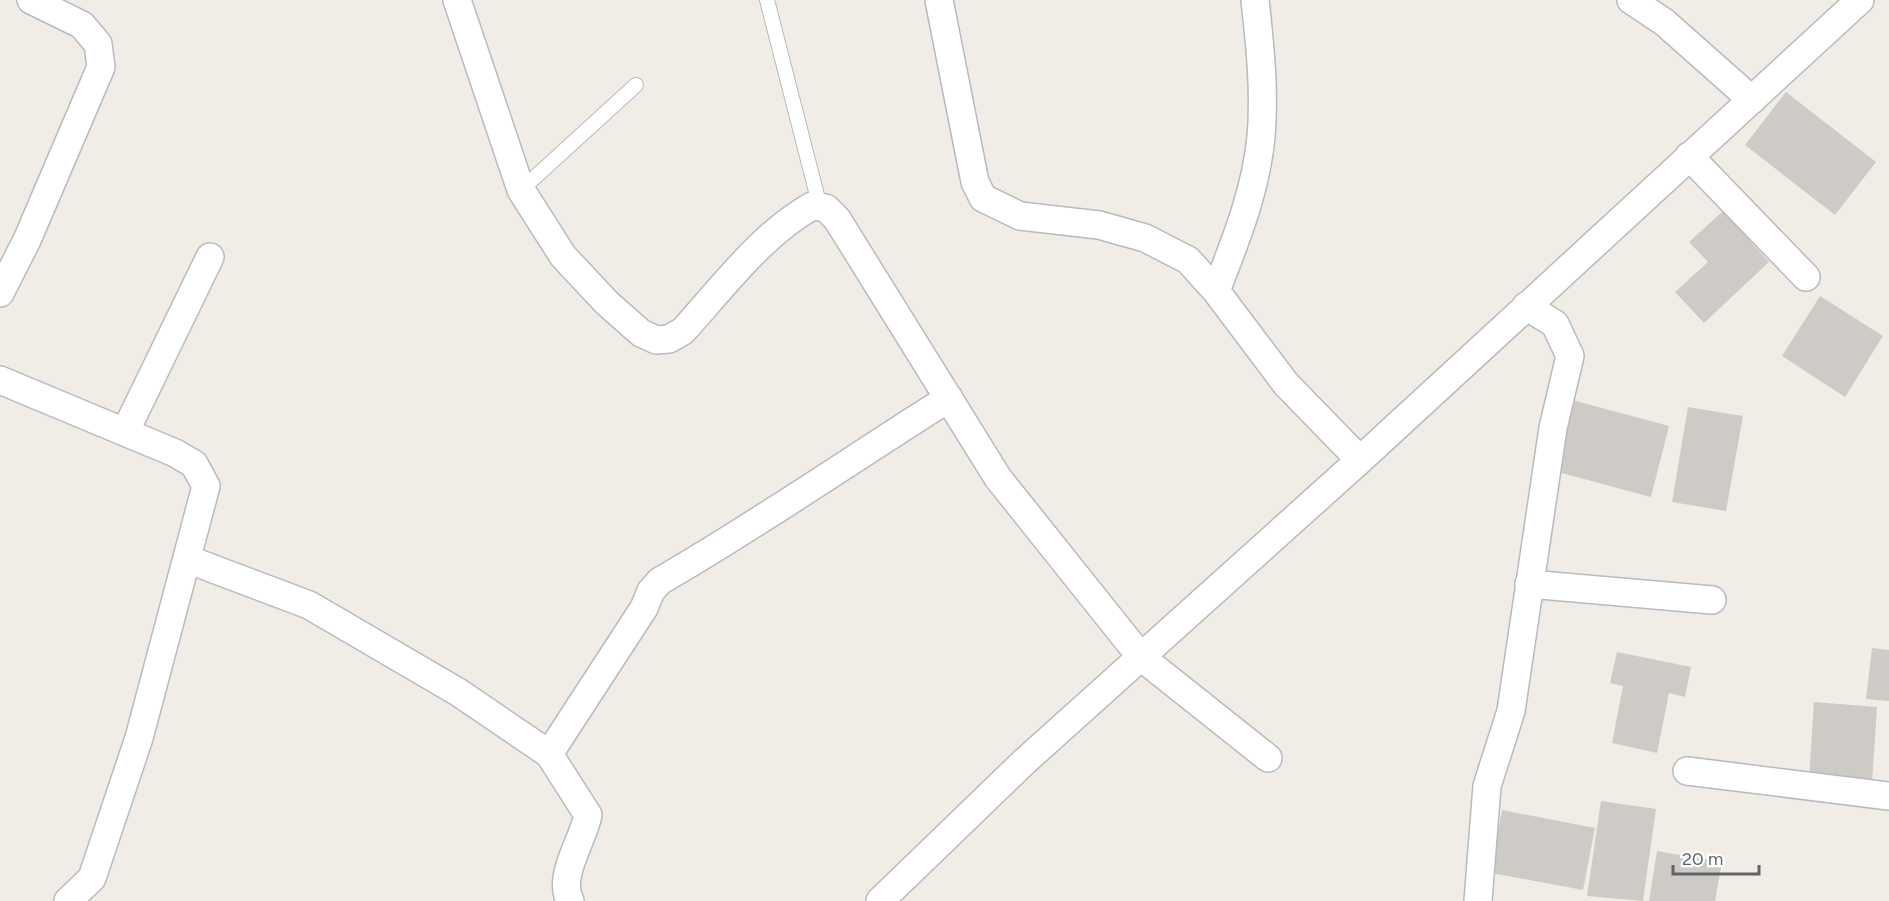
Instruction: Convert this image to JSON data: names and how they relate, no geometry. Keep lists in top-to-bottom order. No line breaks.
{"scale_bar":"20 m"}
